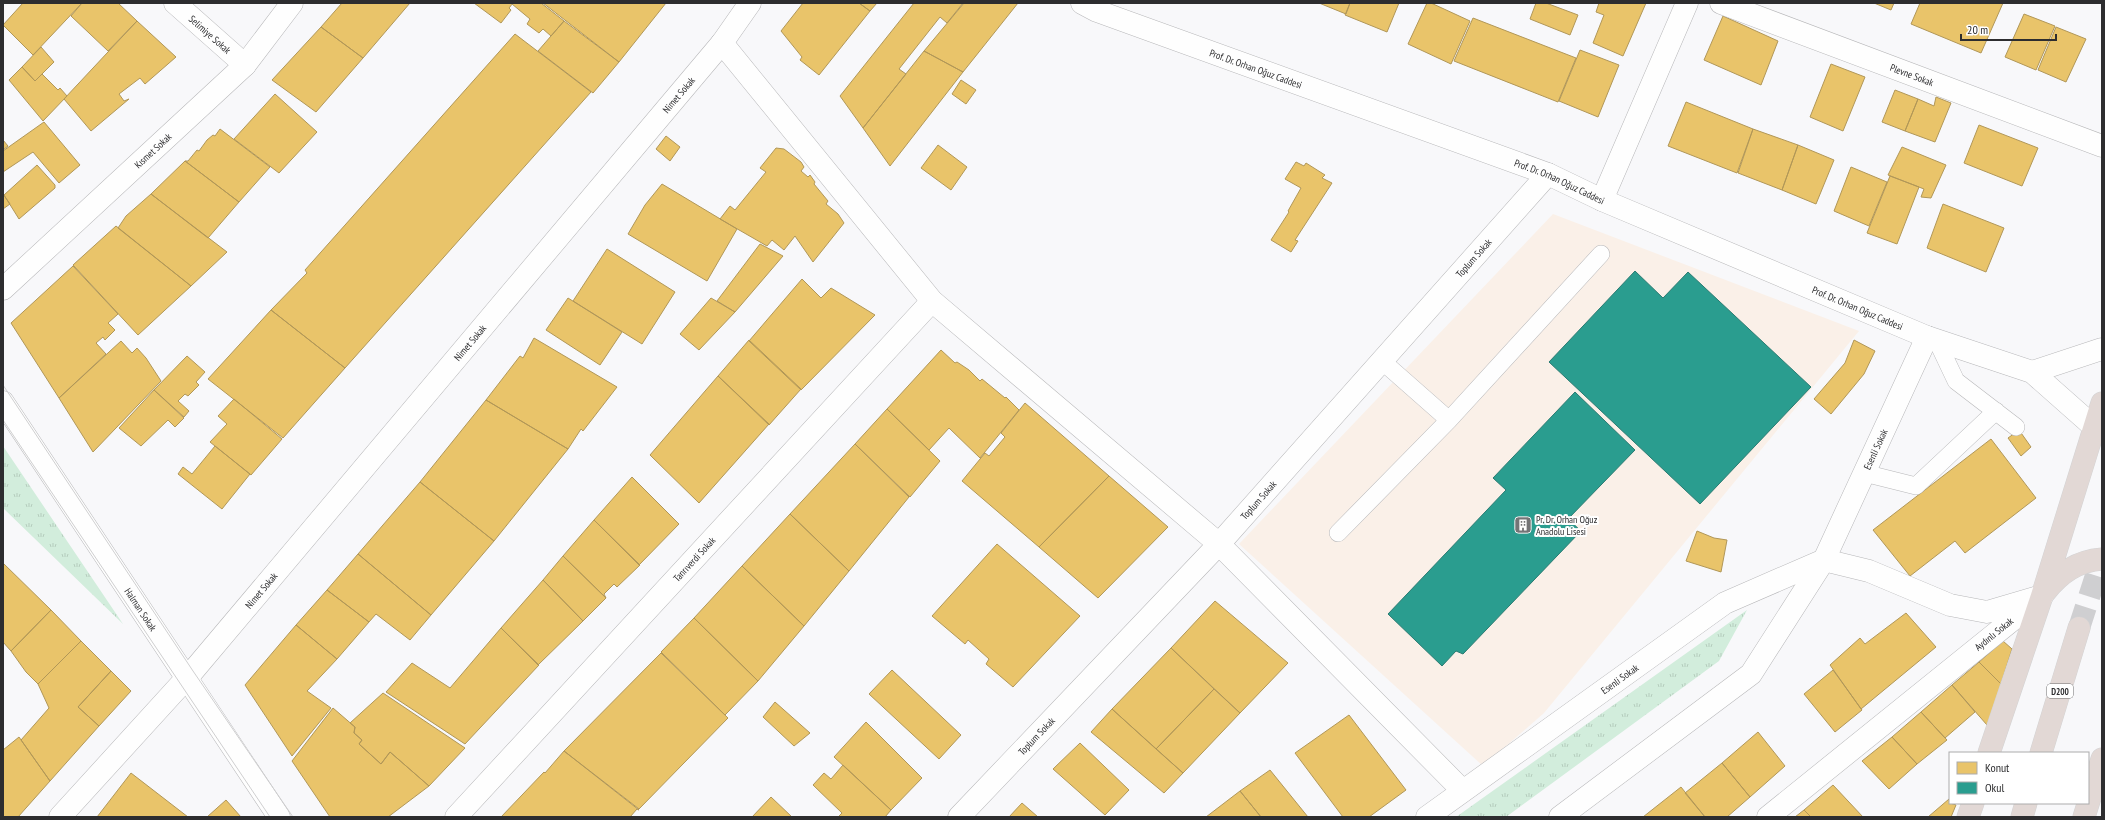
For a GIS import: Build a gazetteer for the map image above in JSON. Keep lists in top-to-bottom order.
{
  "streets": {
    "highway": ["D200"],
    "street": [
      "Selimiye Sokak",
      "Prof. Dr. Orhan Oğuz Caddesi",
      "Plevne Sokak",
      "Nimet Sokak",
      "Kısmet Sokak",
      "Toplum Sokak",
      "Esenli Sokak",
      "Tanrıverdi Sokak",
      "Halman Sokak",
      "Aydınlı Sokak"
    ]
  },
  "crossings": [
    ["Selimiye Sokak", "Kısmet Sokak"],
    ["Prof. Dr. Orhan Oğuz Caddesi", "Toplum Sokak"],
    ["Prof. Dr. Orhan Oğuz Caddesi", "Esenli Sokak"],
    ["Nimet Sokak", "Halman Sokak"],
    ["Esenli Sokak", "Aydınlı Sokak"]
  ],
  "places": {
    "building": ["Pr. Dr. Orhan Oğuz Anadolu Lisesi"]
  },
  "legend": ["Konut", "Okul"],
  "scale_bar": "20 m"
}
